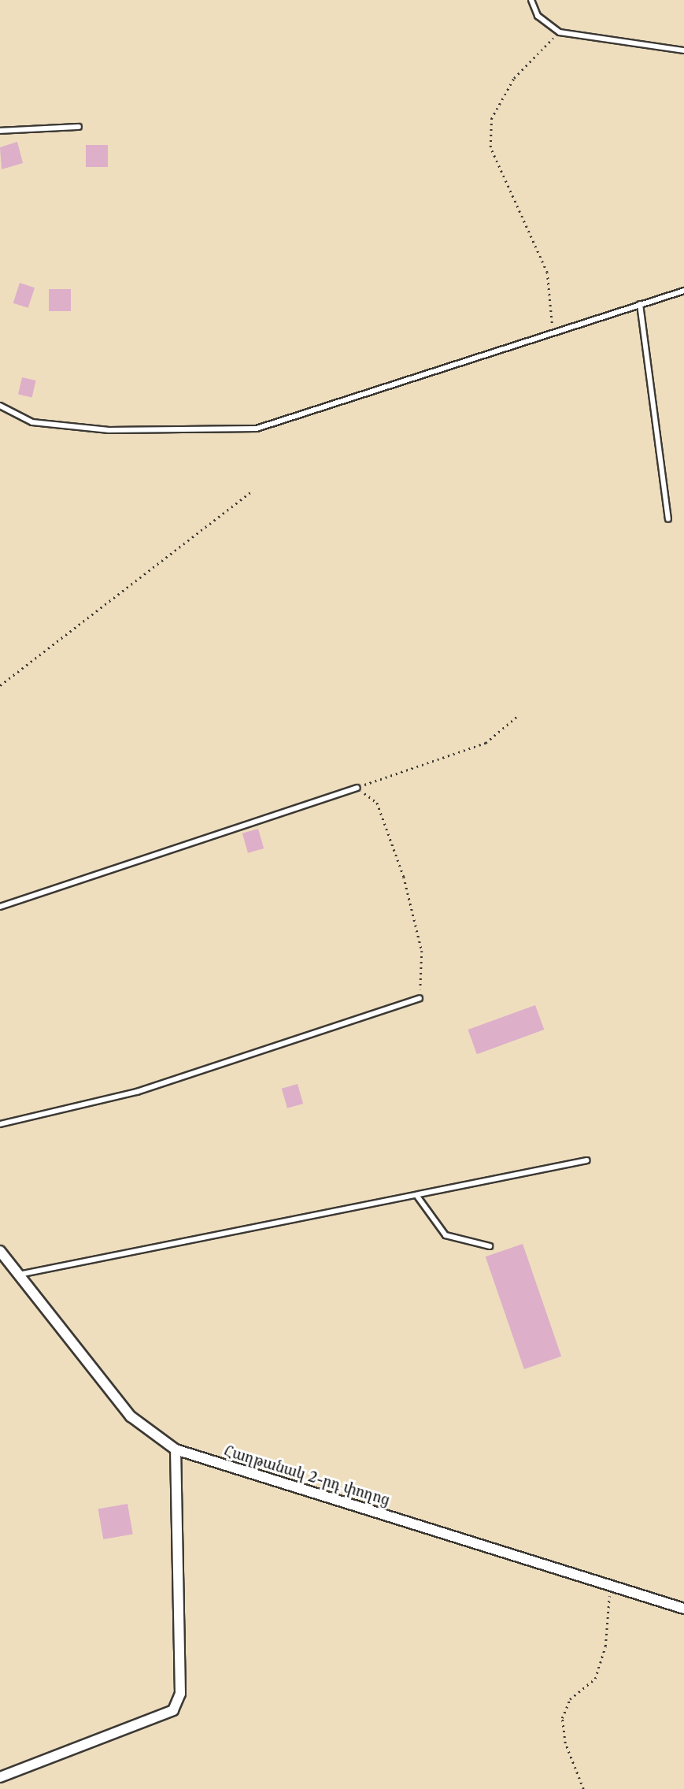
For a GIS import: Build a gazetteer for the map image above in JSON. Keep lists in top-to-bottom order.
{
  "streets": {
    "street": ["Հաղթանակ 2-րդ փողոց"]
  }
}
